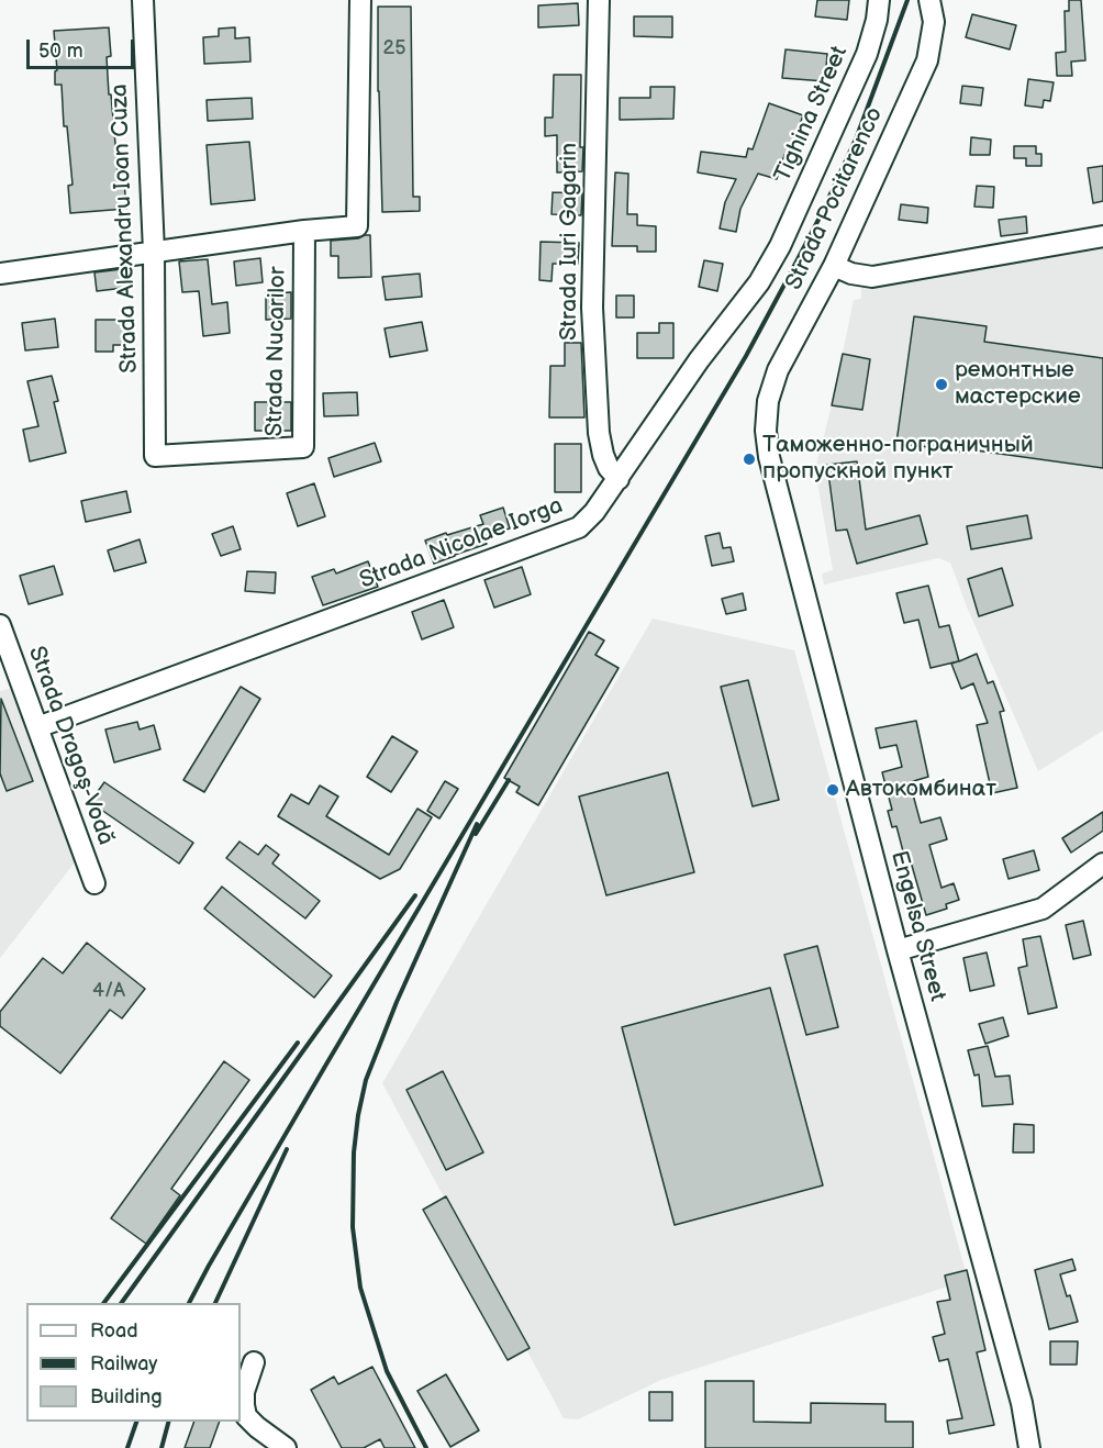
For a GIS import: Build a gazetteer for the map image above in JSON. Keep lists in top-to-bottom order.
{
  "streets": {
    "street": [
      "Tighina Street",
      "Strada Pocitarenco",
      "Strada Alexandru Ioan Cuza",
      "Strada Iuri Gagarin",
      "Strada Nucarilor",
      "Strada Nicolae Iorga",
      "Strada Dragoş-Vodă",
      "Engelsa Street"
    ]
  },
  "crossings": [
    ["Tighina Street", "Strada Nicolae Iorga"],
    ["Strada Pocitarenco", "Engelsa Street"],
    ["Strada Alexandru Ioan Cuza", "Strada Nucarilor"],
    ["Strada Iuri Gagarin", "Strada Nicolae Iorga"],
    ["Strada Nicolae Iorga", "Strada Dragoş-Vodă"]
  ],
  "places": ["ремонтные мастерские", "Таможенно-пограничный пропускной пункт", "Автокомбинат"],
  "house_numbers": ["25", "4/A"],
  "legend": ["Road", "Railway", "Building"],
  "scale_bar": "50 m"
}
